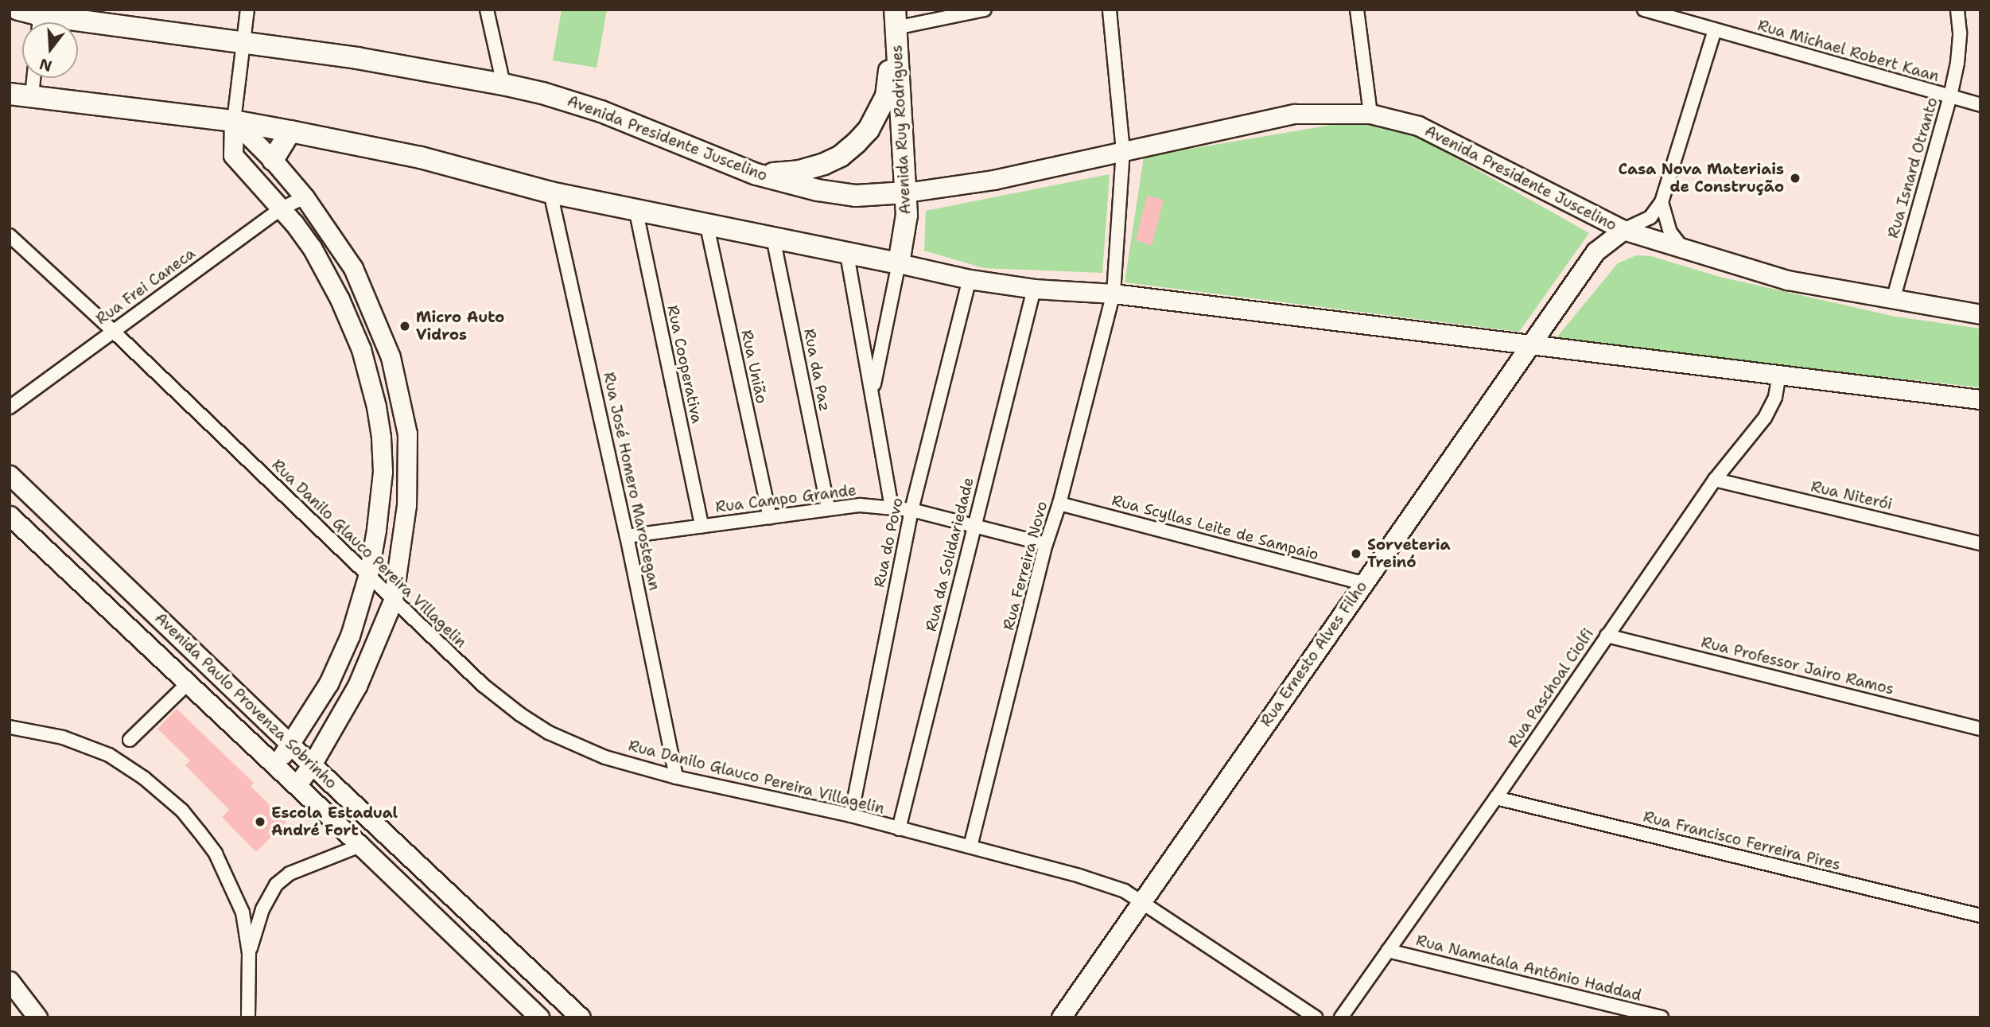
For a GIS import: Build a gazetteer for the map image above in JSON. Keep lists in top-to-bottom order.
{
  "streets": {
    "main road": [
      "Avenida Ruy Rodrigues",
      "Avenida Presidente Juscelino",
      "Rua Ernesto Alves Filho",
      "Avenida Paulo Provenza Sobrinho"
    ],
    "street": [
      "Rua Michael Robert Kaan",
      "Rua Isnard Otranto",
      "Rua Frei Caneca",
      "Rua Cooperativa",
      "Rua União",
      "Rua da Paz",
      "Rua José Homero Marostegan",
      "Rua Niterói",
      "Rua Campo Grande",
      "Rua Scyllas Leite de Sampaio",
      "Rua do Povo",
      "Rua Danilo Glauco Pereira Villagelin",
      "Rua da Solidariedade",
      "Rua Ferreira Novo",
      "Rua Professor Jairo Ramos",
      "Rua Paschoal Ciolfi",
      "Rua Francisco Ferreira Pires",
      "Rua Namatala Antônio Haddad"
    ]
  },
  "crossings": [
    ["Rua Michael Robert Kaan", "Rua Isnard Otranto"],
    ["Avenida Ruy Rodrigues", "Avenida Presidente Juscelino"],
    ["Avenida Presidente Juscelino", "Rua Isnard Otranto"],
    ["Avenida Presidente Juscelino", "Rua Ernesto Alves Filho"],
    ["Rua Frei Caneca", "Rua Danilo Glauco Pereira Villagelin"],
    ["Rua Cooperativa", "Rua Campo Grande"],
    ["Rua União", "Rua Campo Grande"],
    ["Rua da Paz", "Rua Campo Grande"],
    ["Rua José Homero Marostegan", "Rua Campo Grande"],
    ["Rua José Homero Marostegan", "Rua Danilo Glauco Pereira Villagelin"],
    ["Rua Niterói", "Rua Paschoal Ciolfi"],
    ["Rua Campo Grande", "Rua do Povo"],
    ["Rua Campo Grande", "Rua da Solidariedade"],
    ["Rua Campo Grande", "Rua Ferreira Novo"],
    ["Rua Scyllas Leite de Sampaio", "Rua Ferreira Novo"],
    ["Rua Scyllas Leite de Sampaio", "Rua Ernesto Alves Filho"],
    ["Rua do Povo", "Rua Danilo Glauco Pereira Villagelin"],
    ["Rua Danilo Glauco Pereira Villagelin", "Rua da Solidariedade"],
    ["Rua Danilo Glauco Pereira Villagelin", "Rua Ferreira Novo"],
    ["Rua Danilo Glauco Pereira Villagelin", "Rua Ernesto Alves Filho"],
    ["Rua Professor Jairo Ramos", "Rua Paschoal Ciolfi"],
    ["Rua Paschoal Ciolfi", "Rua Francisco Ferreira Pires"],
    ["Rua Paschoal Ciolfi", "Rua Namatala Antônio Haddad"]
  ],
  "places": [
    "Casa Nova Materiais de Construção",
    "Micro Auto Vidros",
    "Sorveteria Treinó",
    "Escola Estadual André Fort"
  ],
  "north": "bottom"
}
